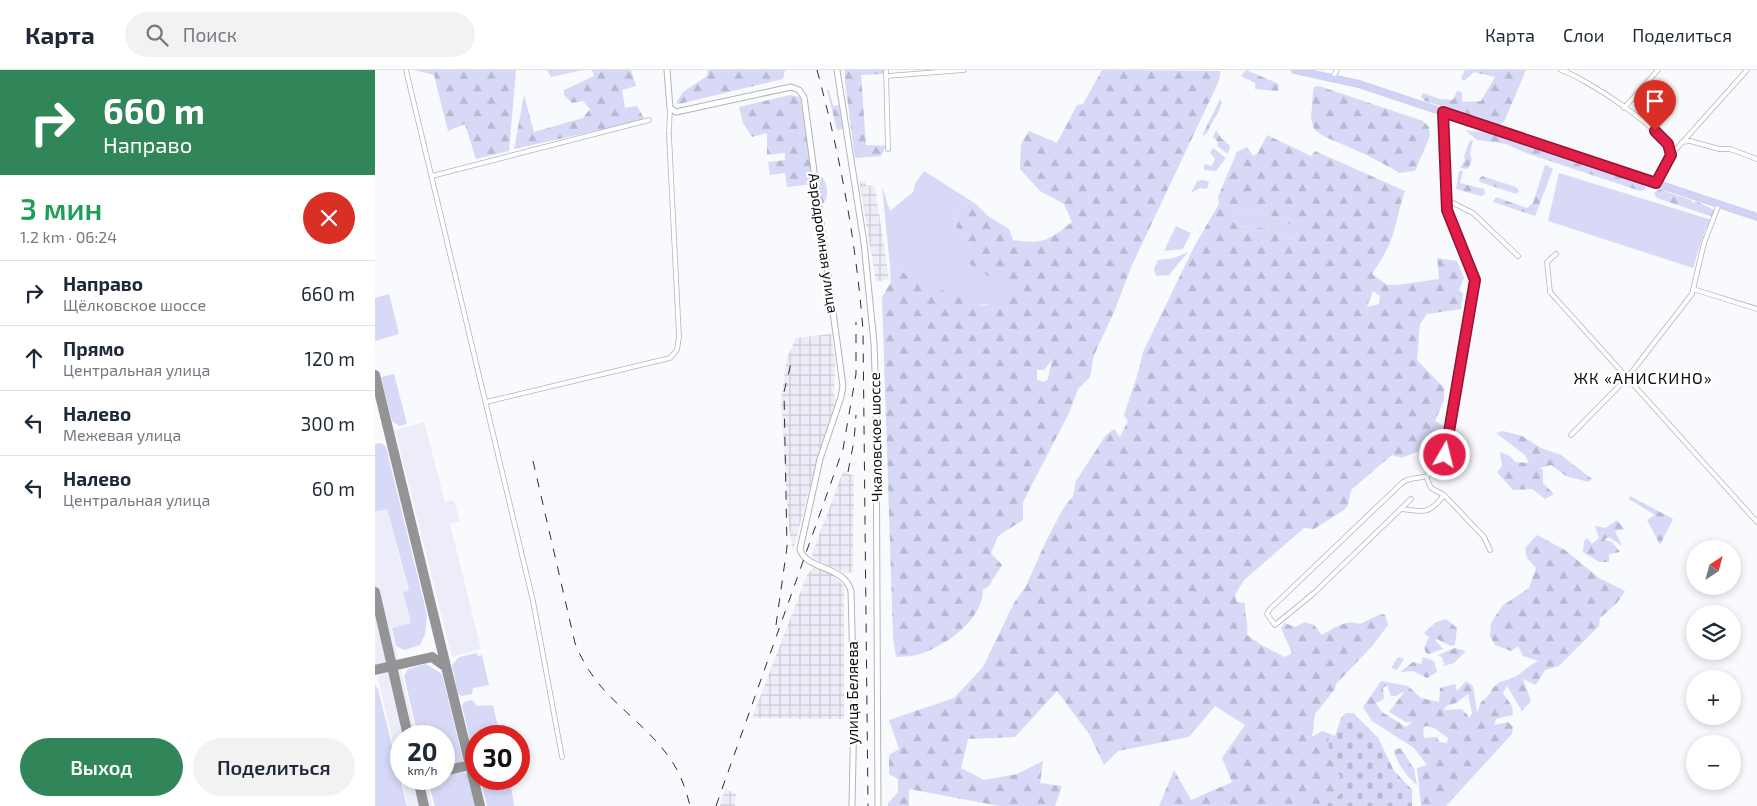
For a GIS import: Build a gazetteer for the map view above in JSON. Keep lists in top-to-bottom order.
{
  "streets": {
    "street": ["Аэродромная улица", "Чкаловское шоссе", "улица Беляева"]
  },
  "crossings": [
    ["Аэродромная улица", "улица Беляева"]
  ],
  "districts": ["ЖК «АНИСКИНО»"],
  "north": "top right",
  "page": {
    "header": "Карта",
    "search": "Поиск",
    "nav": ["Карта", "Слои", "Поделиться"],
    "turn": ["660 m", "Направо"],
    "heading": ["3 мин", "1.2 km · 06:24"],
    "list": [
      {
        "name": "Направо",
        "note": "Щёлковское шоссе",
        "value": "660 m"
      },
      {
        "name": "Прямо",
        "note": "Центральная улица",
        "value": "120 m"
      },
      {
        "name": "Налево",
        "note": "Межевая улица",
        "value": "300 m"
      },
      {
        "name": "Налево",
        "note": "Центральная улица",
        "value": "60 m"
      }
    ],
    "map_buttons": ["+", "−"],
    "speed": "20 km/h",
    "limit": "30",
    "buttons": ["Выход", "Поделиться"]
  }
}
